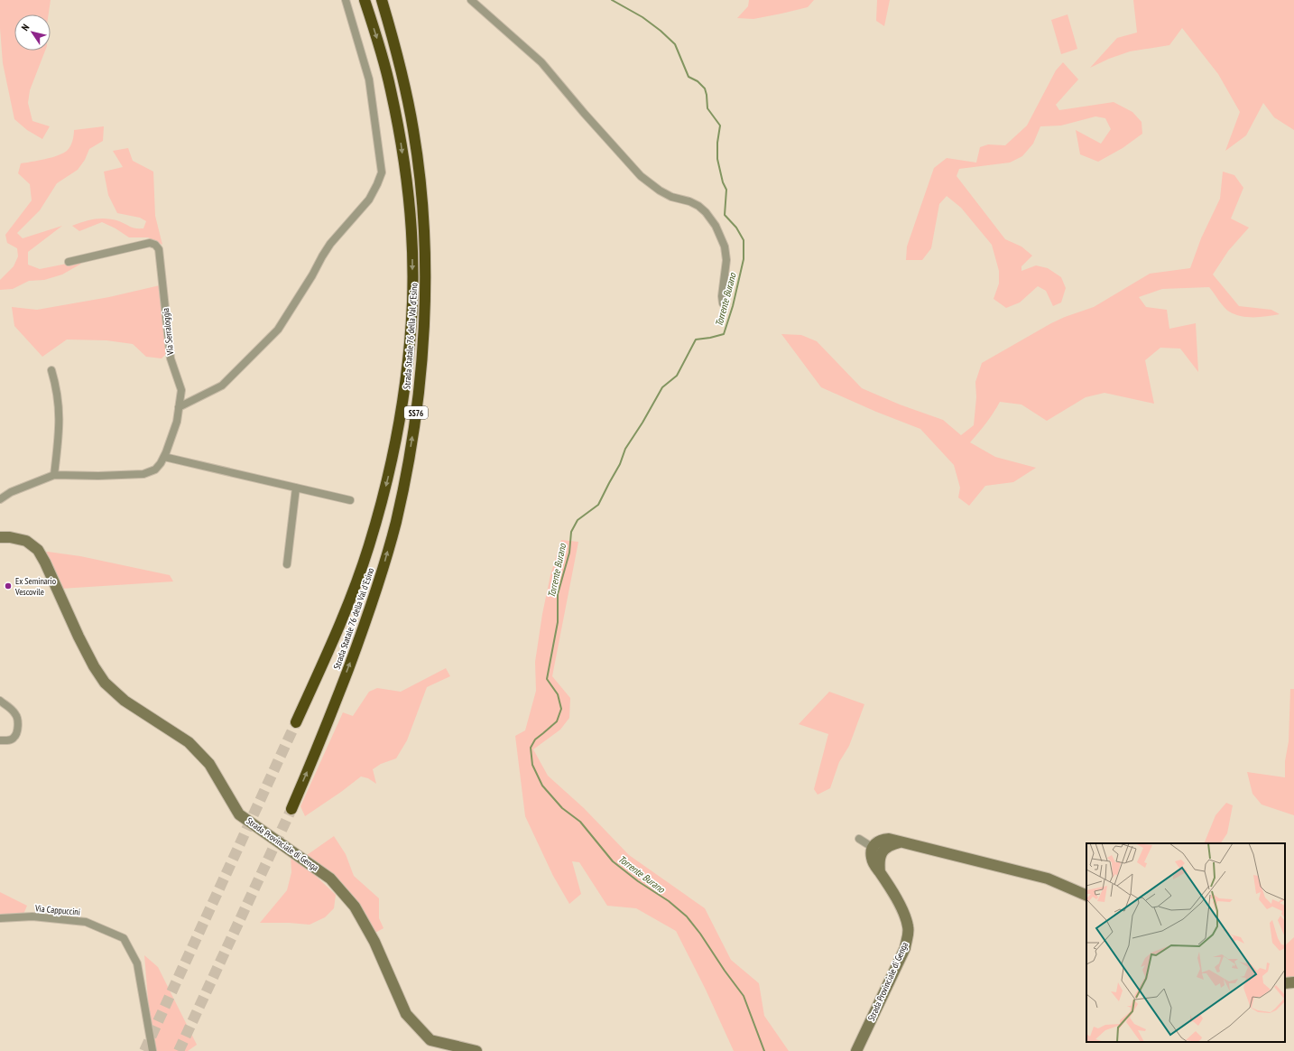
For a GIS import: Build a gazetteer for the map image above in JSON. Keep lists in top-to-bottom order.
{
  "streets": {
    "highway": ["Strada Statale 76 della Val d'Esino", "SS76"],
    "main road": ["Strada Provinciale di Genga"],
    "street": ["Via Serraloggia", "Via Cappuccini"]
  },
  "water": ["Torrente Burano"],
  "places": ["Ex Seminario Vescovile"],
  "north": "top left"
}
